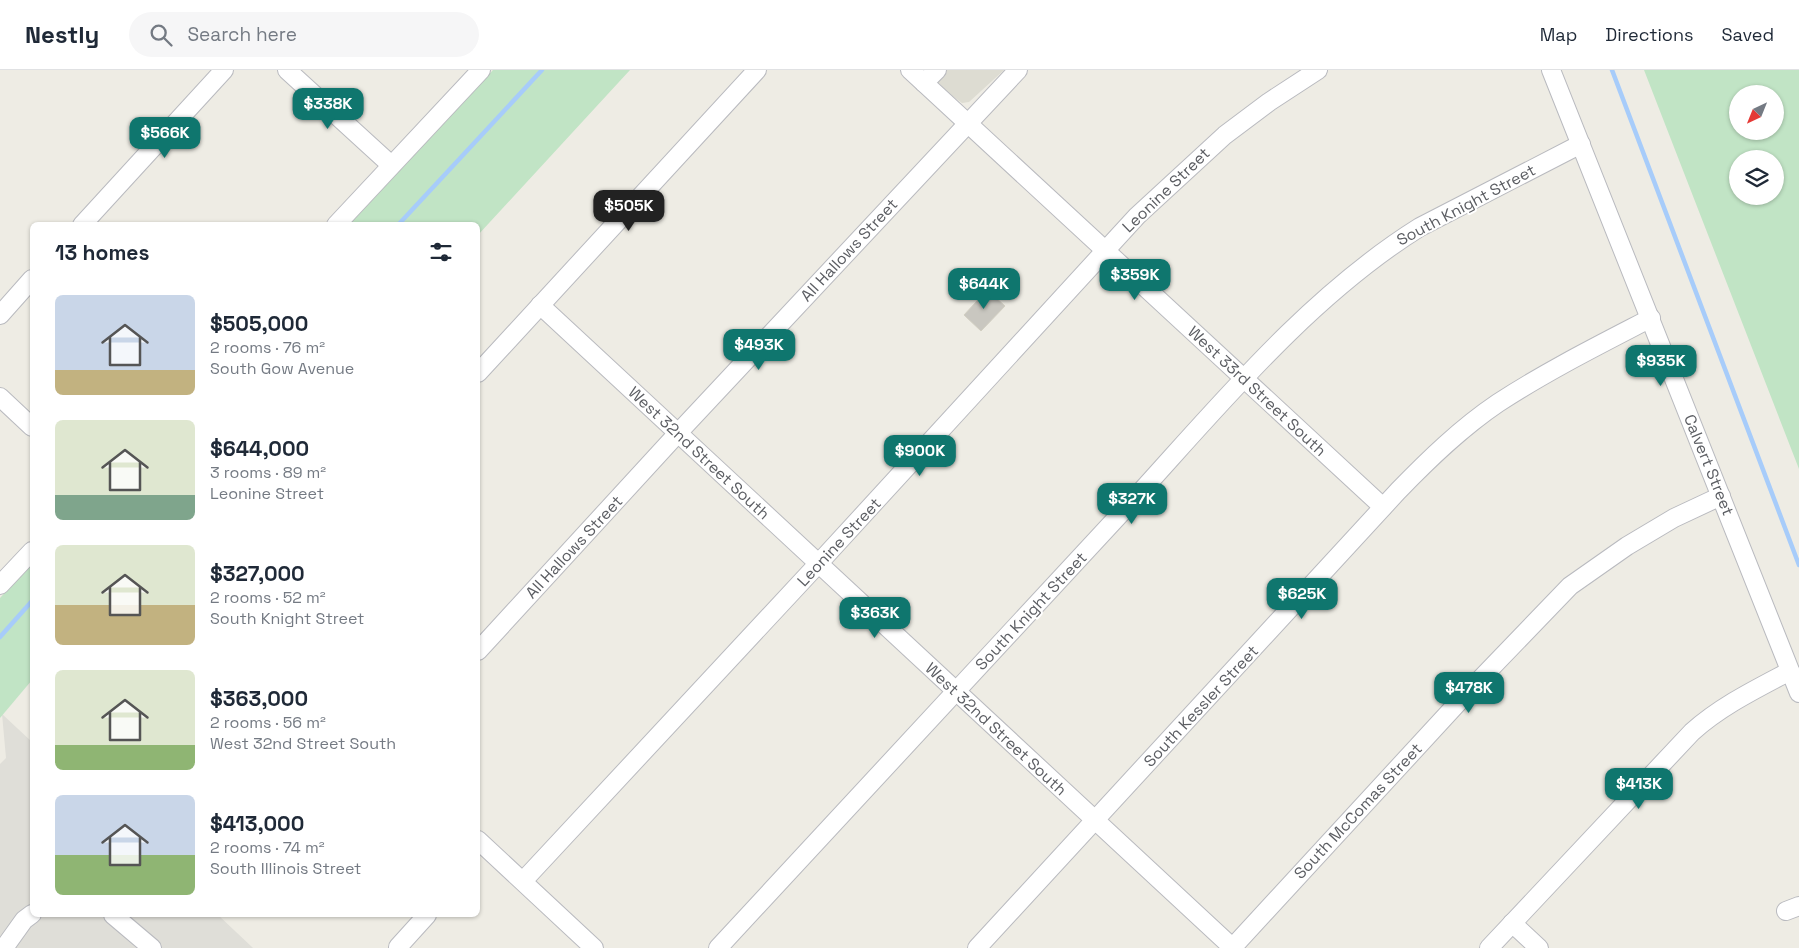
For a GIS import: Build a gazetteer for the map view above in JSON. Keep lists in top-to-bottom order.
{
  "streets": {
    "street": [
      "Leonine Street",
      "South Knight Street",
      "All Hallows Street",
      "West 33rd Street South",
      "West 32nd Street South",
      "Calvert Street",
      "South Kessler Street",
      "South McComas Street"
    ]
  },
  "crossings": [
    ["Leonine Street", "West 33rd Street South"],
    ["Leonine Street", "West 32nd Street South"],
    ["South Knight Street", "West 33rd Street South"],
    ["South Knight Street", "West 32nd Street South"],
    ["South Knight Street", "Calvert Street"],
    ["All Hallows Street", "West 33rd Street South"],
    ["All Hallows Street", "West 32nd Street South"],
    ["West 33rd Street South", "South Kessler Street"],
    ["West 32nd Street South", "South Kessler Street"],
    ["West 32nd Street South", "South McComas Street"],
    ["Calvert Street", "South Kessler Street"],
    ["Calvert Street", "South McComas Street"]
  ],
  "north": "bottom left",
  "page": {
    "header": "Nestly",
    "search": "Search here",
    "nav": ["Map", "Directions", "Saved"],
    "price": [
      "$338K",
      "$566K",
      "$505K",
      "$359K",
      "$644K",
      "$493K",
      "$935K",
      "$900K",
      "$327K",
      "$625K",
      "$363K",
      "$478K",
      "$413K"
    ],
    "heading": "13 homes",
    "list": [
      {
        "name": "$505,000",
        "note": "2 rooms · 76 m² · South Gow Avenue"
      },
      {
        "name": "$644,000",
        "note": "3 rooms · 89 m² · Leonine Street"
      },
      {
        "name": "$327,000",
        "note": "2 rooms · 52 m² · South Knight Street"
      },
      {
        "name": "$363,000",
        "note": "2 rooms · 56 m² · West 32nd Street South"
      },
      {
        "name": "$413,000",
        "note": "2 rooms · 74 m² · South Illinois Street"
      }
    ]
  }
}
